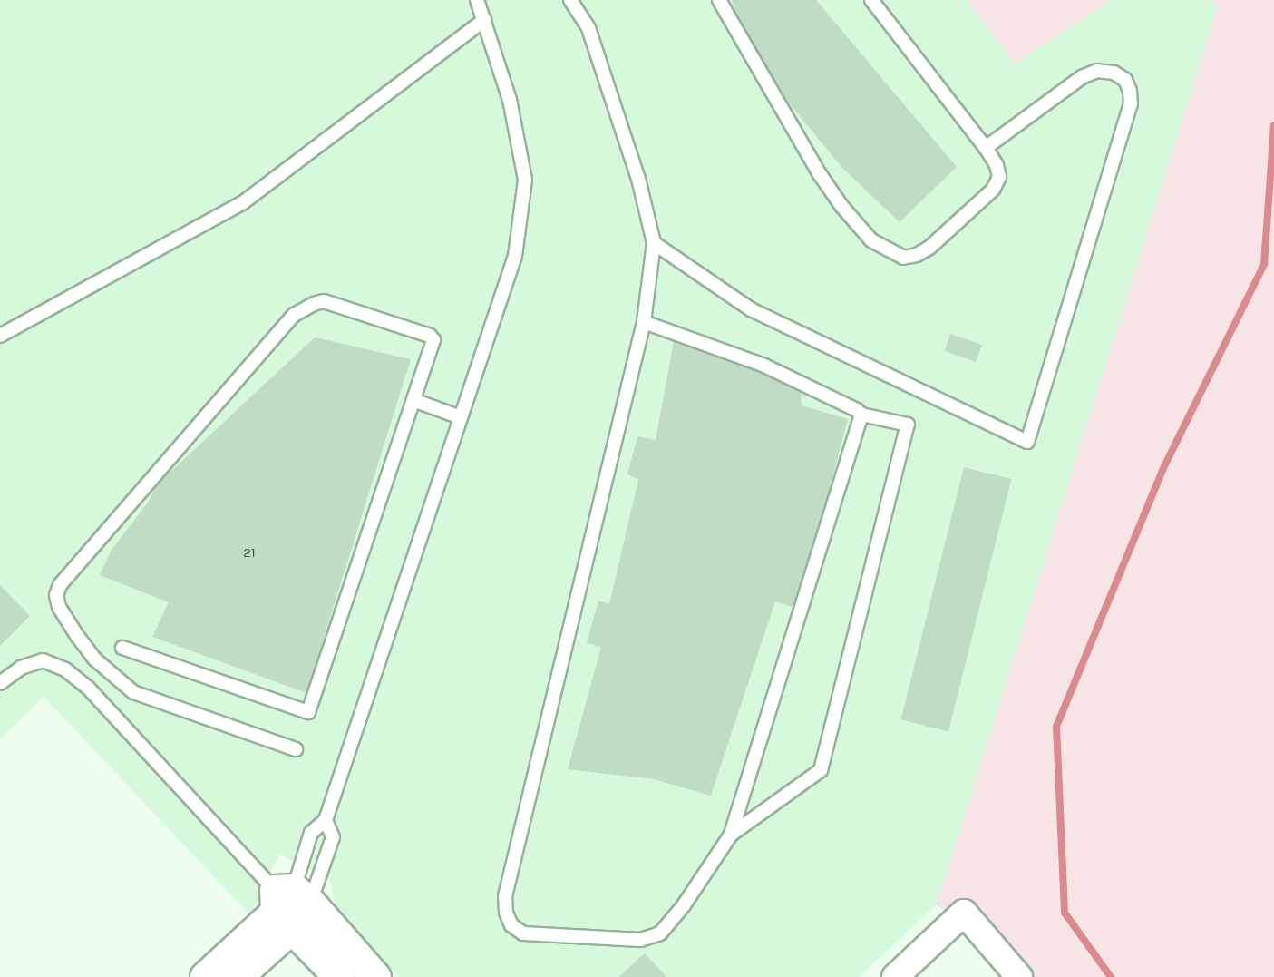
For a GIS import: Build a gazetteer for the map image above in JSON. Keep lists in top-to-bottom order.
{
  "house_numbers": ["21"]
}
